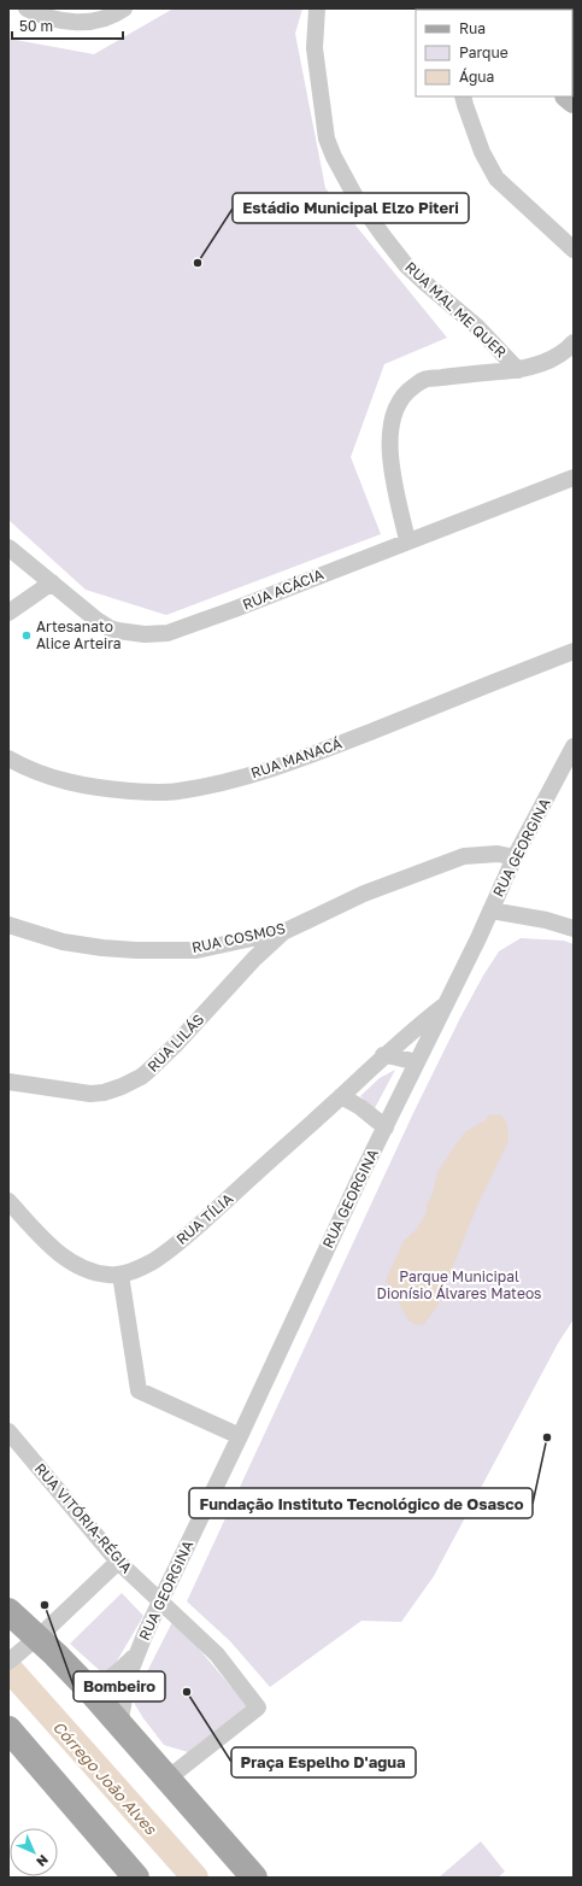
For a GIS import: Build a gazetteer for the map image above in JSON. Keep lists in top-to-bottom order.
{
  "streets": {
    "street": [
      "RUA MAL ME QUER",
      "RUA ACÁCIA",
      "RUA MANACÁ",
      "RUA GEORGINA",
      "RUA COSMOS",
      "RUA LILÁS",
      "RUA TÍLIA",
      "RUA VITÓRIA-RÉGIA"
    ]
  },
  "crossings": [
    ["RUA GEORGINA", "RUA COSMOS"],
    ["RUA GEORGINA", "RUA TÍLIA"],
    ["RUA GEORGINA", "RUA VITÓRIA-RÉGIA"],
    ["RUA COSMOS", "RUA LILÁS"]
  ],
  "water": ["Córrego João Alves"],
  "parks": ["Parque Municipal Dionísio Álvares Mateos"],
  "places": [
    "Estádio Municipal Elzo Piteri",
    "Artesanato Alice Arteira",
    "Fundação Instituto Tecnológico de Osasco",
    "Bombeiro",
    "Praça Espelho D'agua"
  ],
  "legend": ["Rua", "Parque", "Água"],
  "scale_bar": "50 m",
  "north": "bottom right"
}
